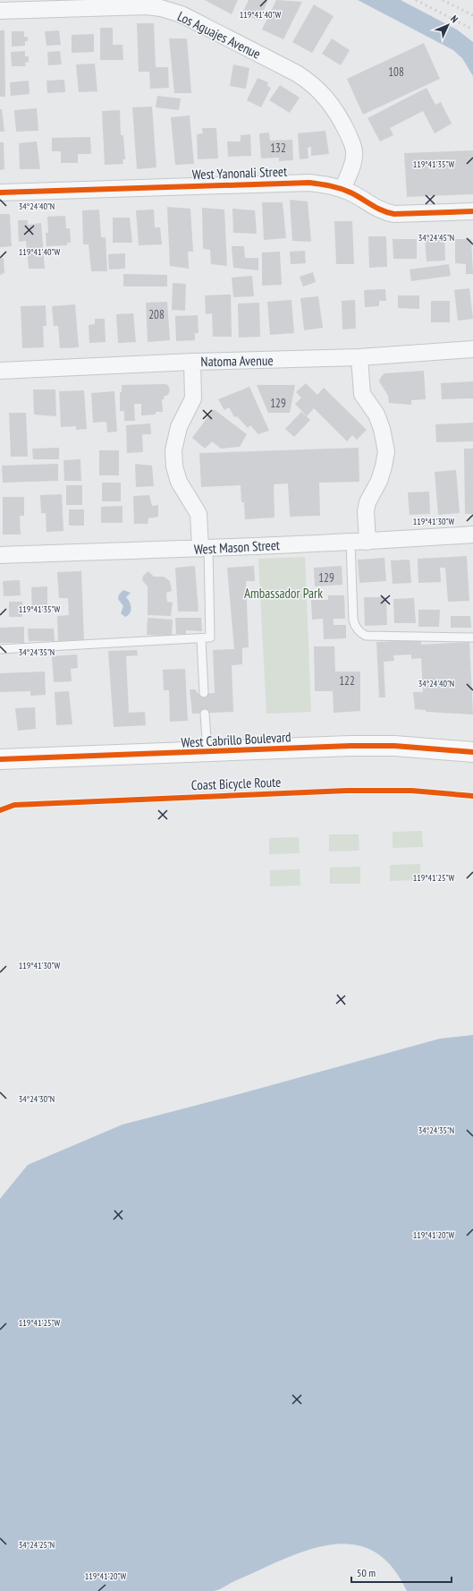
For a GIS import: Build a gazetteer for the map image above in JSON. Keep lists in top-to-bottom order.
{
  "streets": {
    "main road": ["West Cabrillo Boulevard"],
    "street": [
      "Los Aguajes Avenue",
      "West Yanonali Street",
      "Natoma Avenue",
      "West Mason Street"
    ],
    "cycle path": ["Coast Bicycle Route"]
  },
  "crossings": [
    ["Los Aguajes Avenue", "West Yanonali Street"]
  ],
  "parks": ["Ambassador Park"],
  "house_numbers": [
    "108",
    "132",
    "208",
    "129",
    "129",
    "122"
  ],
  "scale_bar": "50 m",
  "north": "top right",
  "coordinates": [
    "119°41'40\"W",
    "119°41'35\"W",
    "34°24'40\"N",
    "34°24'45\"N",
    "119°41'30\"W",
    "34°24'35\"N",
    "119°41'25\"W",
    "34°24'30\"N",
    "119°41'20\"W",
    "34°24'25\"N"
  ]
}
